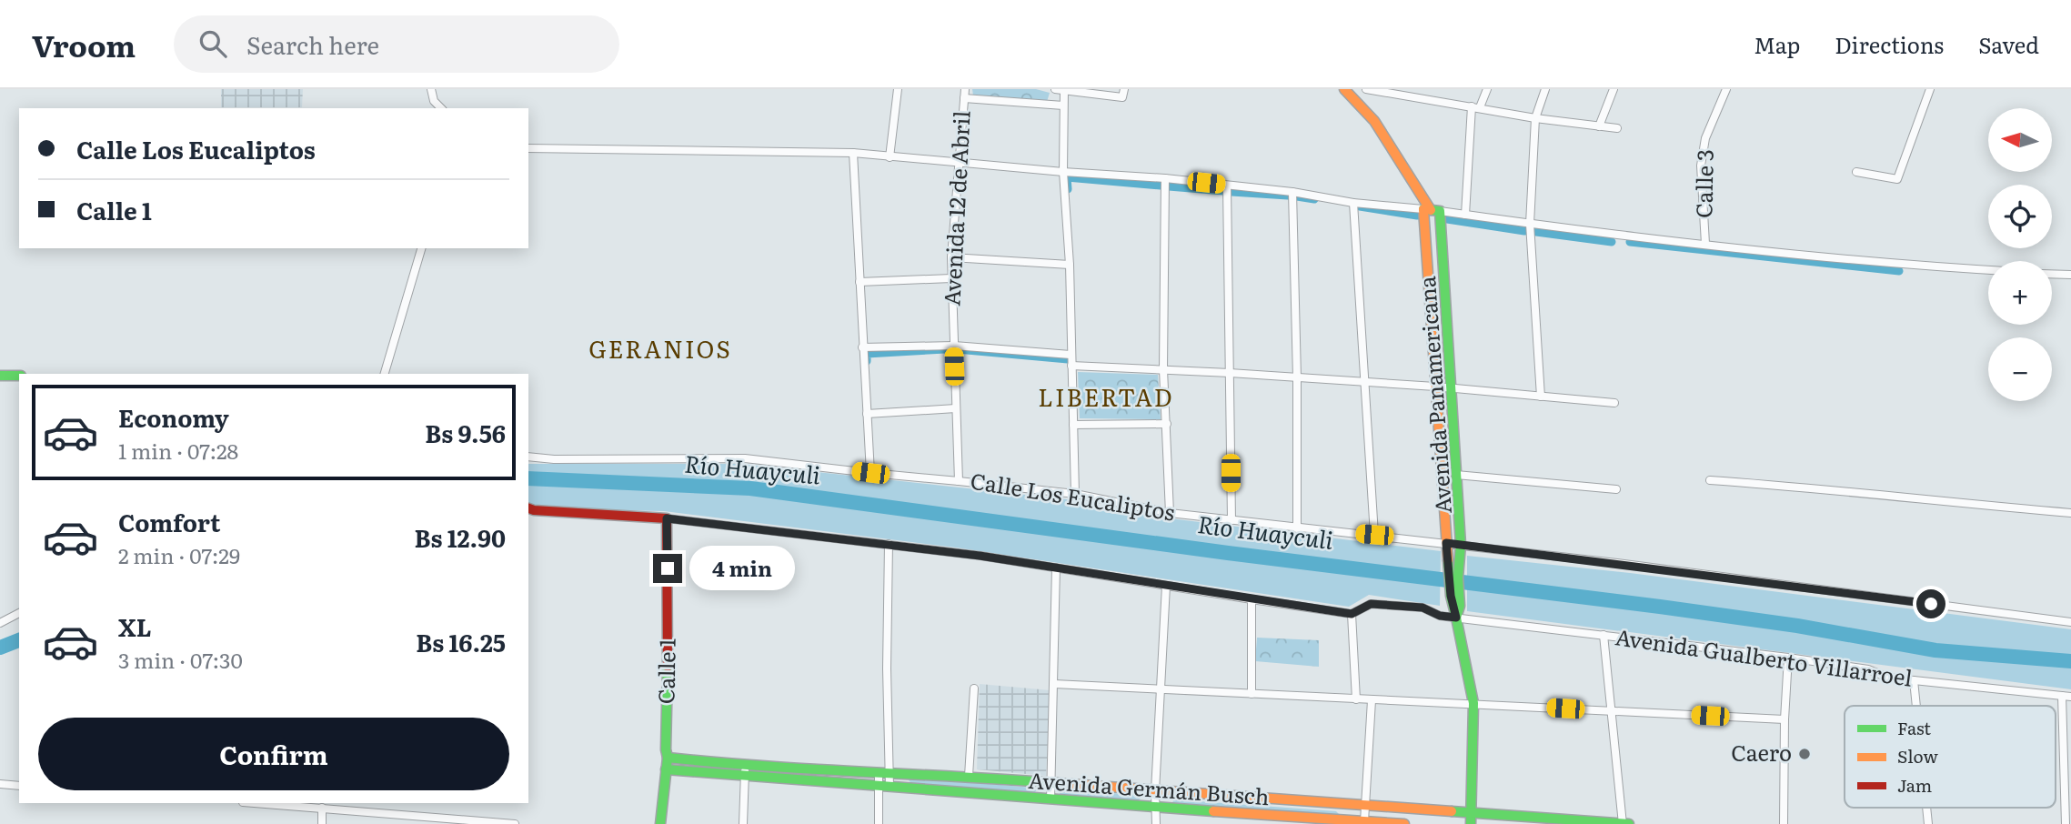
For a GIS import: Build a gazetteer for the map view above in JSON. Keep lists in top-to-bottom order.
{
  "streets": {
    "main road": ["Avenida Panamericana", "Calle 1", "Avenida Germán Busch"],
    "street": [
      "Calle 3",
      "Avenida 12 de Abril",
      "Calle Los Eucaliptos",
      "Avenida Gualberto Villarroel"
    ]
  },
  "crossings": [
    ["Avenida 12 de Abril", "Calle Los Eucaliptos"],
    ["Avenida Panamericana", "Calle Los Eucaliptos"],
    ["Avenida Panamericana", "Avenida Gualberto Villarroel"],
    ["Avenida Panamericana", "Avenida Germán Busch"],
    ["Calle 1", "Avenida Germán Busch"]
  ],
  "districts": ["GERANIOS", "LIBERTAD"],
  "water": ["Río Huayculi"],
  "places": ["Caero"],
  "legend": ["Fast", "Slow", "Jam"],
  "north": "left",
  "page": {
    "header": "Vroom",
    "search": "Search here",
    "nav": ["Map", "Directions", "Saved"],
    "map_buttons": ["+", "−"],
    "banner": ["Calle Los Eucaliptos", "Calle 1"],
    "list": [
      {
        "name": "Economy",
        "note": "1 min · 07:28",
        "value": "Bs 9.56"
      },
      {
        "name": "Comfort",
        "note": "2 min · 07:29",
        "value": "Bs 12.90"
      },
      {
        "name": "XL",
        "note": "3 min · 07:30",
        "value": "Bs 16.25"
      }
    ],
    "bubble": "4 min",
    "buttons": "Confirm"
  }
}
